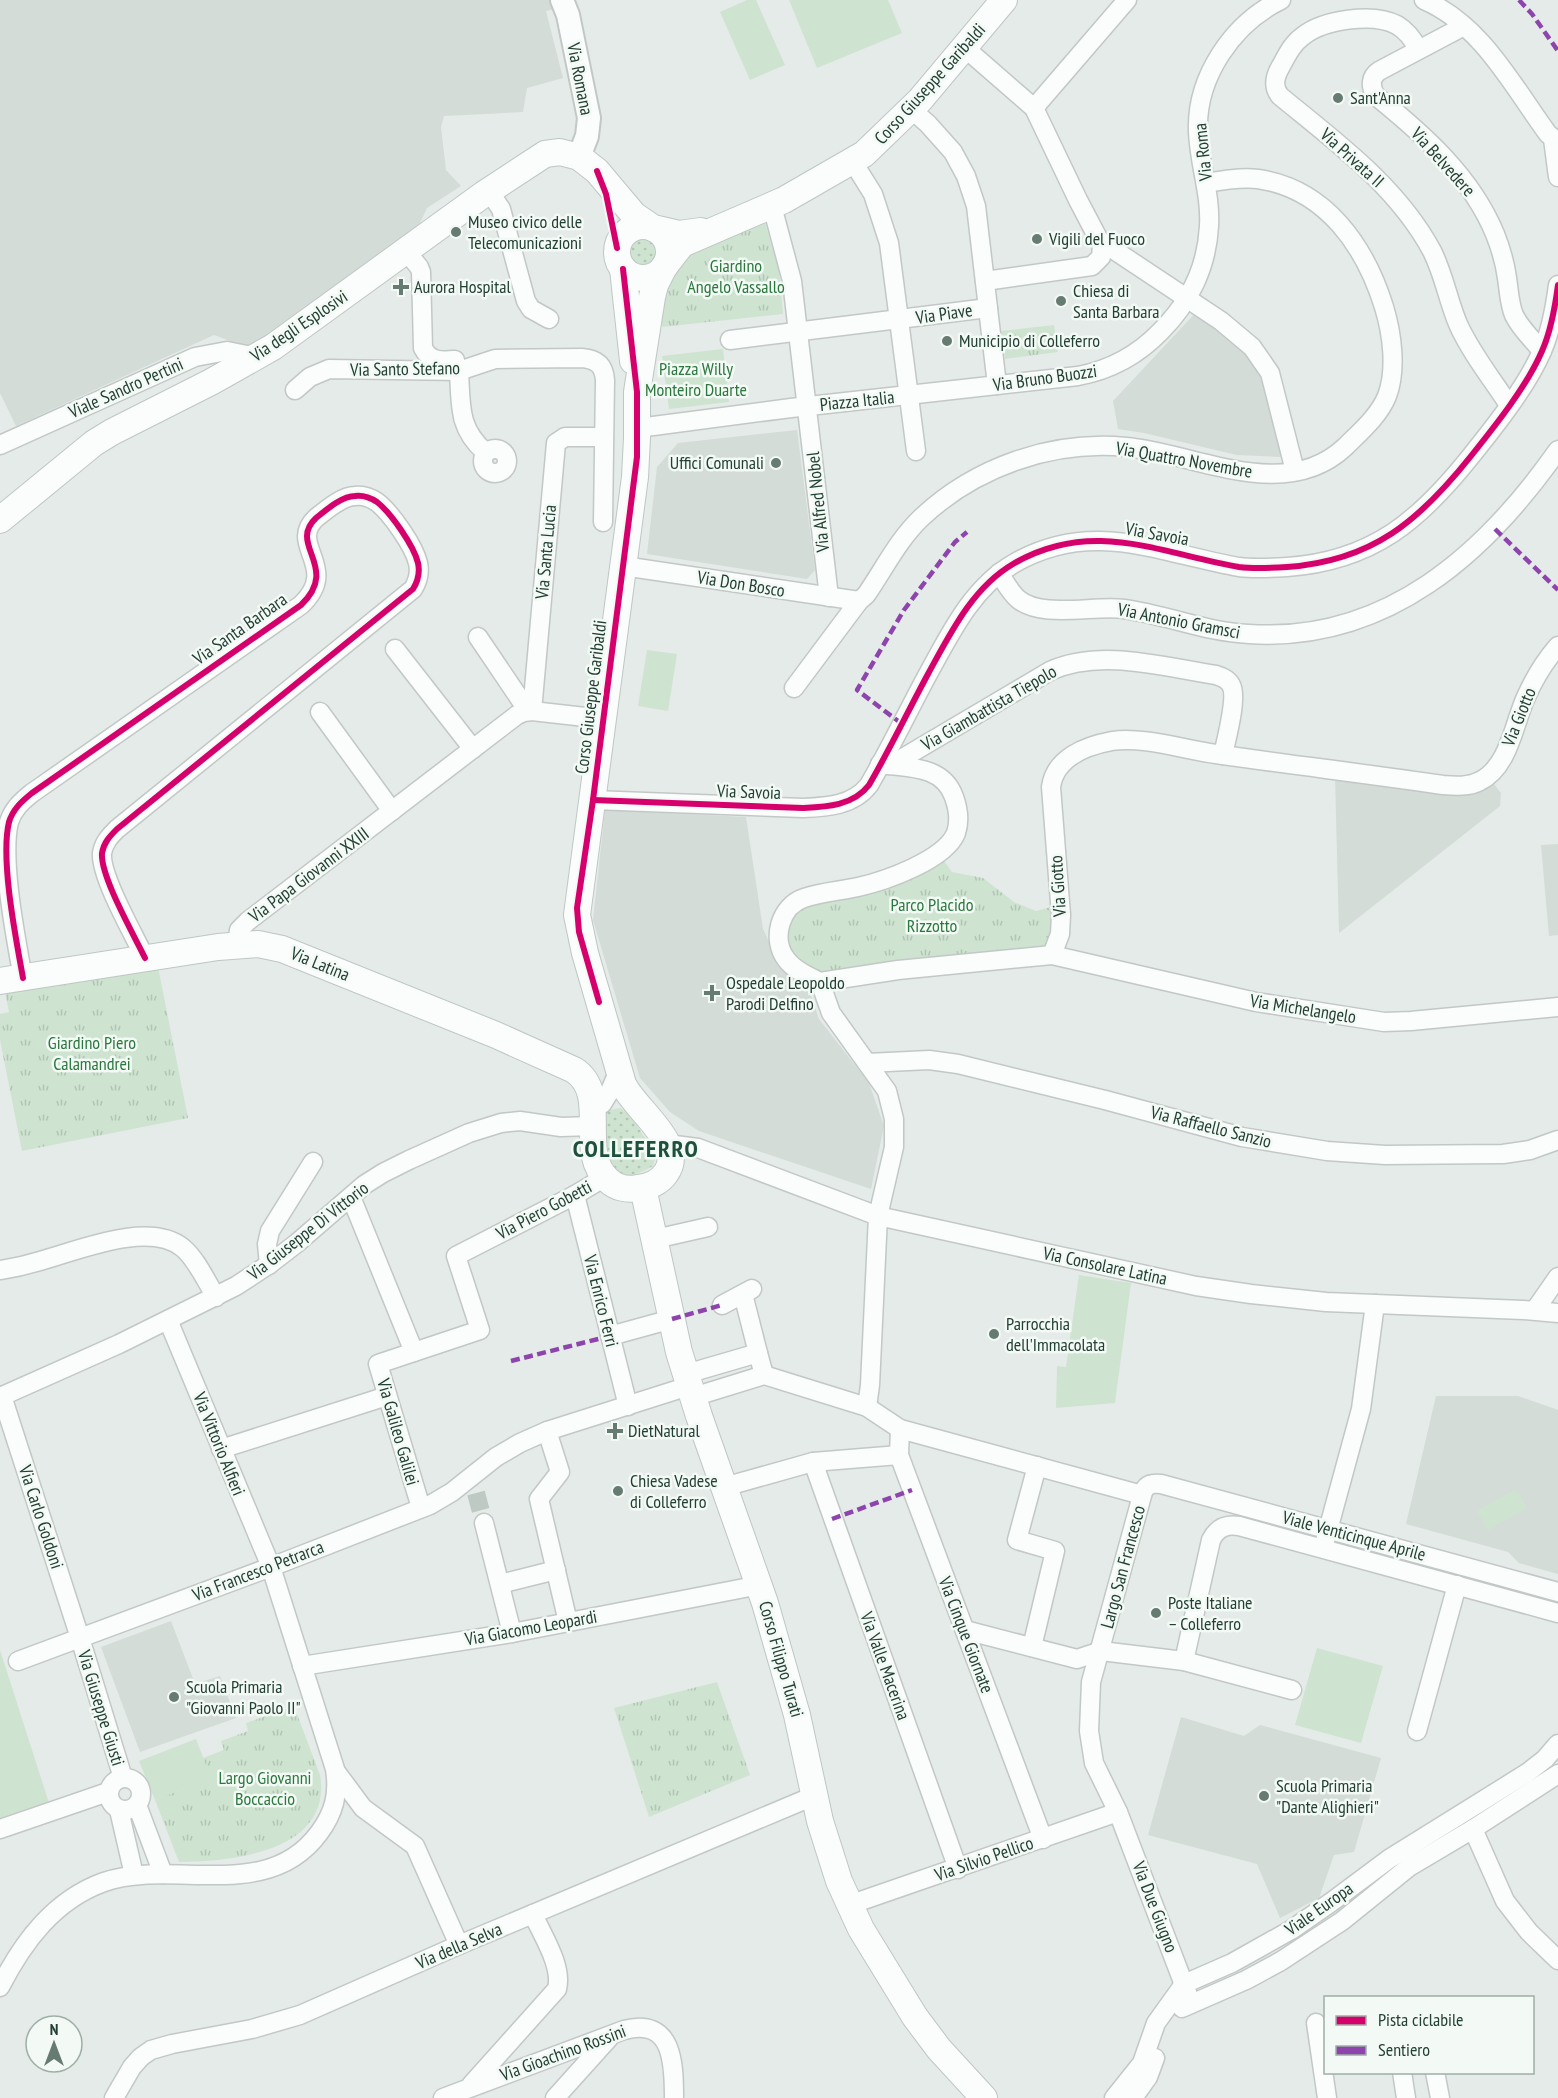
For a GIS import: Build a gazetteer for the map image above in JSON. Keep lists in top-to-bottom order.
{
  "streets": {
    "main road": [
      "Corso Giuseppe Garibaldi",
      "Via degli Esplosivi",
      "Via Latina",
      "Corso Filippo Turati"
    ],
    "street": [
      "Via Romana",
      "Via Roma",
      "Via Privata II",
      "Via Belvedere",
      "Via Piave",
      "Via Santo Stefano",
      "Via Bruno Buozzi",
      "Viale Sandro Pertini",
      "Piazza Italia",
      "Via Quattro Novembre",
      "Via Alfred Nobel",
      "Via Savoia",
      "Via Santa Lucia",
      "Via Don Bosco",
      "Via Antonio Gramsci",
      "Via Santa Barbara",
      "Via Giambattista Tiepolo",
      "Via Giotto",
      "Via Papa Giovanni XXIII",
      "Via Michelangelo",
      "Via Raffaello Sanzio",
      "Via Piero Gobetti",
      "Via Giuseppe Di Vittorio",
      "Via Consolare Latina",
      "Via Enrico Ferri",
      "Via Galileo Galilei",
      "Via Vittorio Alfieri",
      "Via Carlo Goldoni",
      "Viale Venticinque Aprile",
      "Largo San Francesco",
      "Via Francesco Petrarca",
      "Via Giacomo Leopardi",
      "Via Cinque Giornate",
      "Via Valle Macerina",
      "Via Giuseppe Giusti",
      "Via Silvio Pellico",
      "Via Due Giugno",
      "Viale Europa",
      "Via della Selva",
      "Via Gioachino Rossini"
    ]
  },
  "crossings": [
    ["Via Romana", "Via degli Esplosivi"],
    ["Corso Giuseppe Garibaldi", "Piazza Italia"],
    ["Corso Giuseppe Garibaldi", "Via Savoia"],
    ["Corso Giuseppe Garibaldi", "Via Don Bosco"],
    ["Corso Giuseppe Garibaldi", "Via Latina"],
    ["Corso Giuseppe Garibaldi", "Via Piero Gobetti"],
    ["Corso Giuseppe Garibaldi", "Via Giuseppe Di Vittorio"],
    ["Corso Giuseppe Garibaldi", "Via Consolare Latina"],
    ["Corso Giuseppe Garibaldi", "Corso Filippo Turati"],
    ["Via Roma", "Via Bruno Buozzi"],
    ["Via Roma", "Via Quattro Novembre"],
    ["Via Privata II", "Via Belvedere"],
    ["Via Privata II", "Via Savoia"],
    ["Via Belvedere", "Via Savoia"],
    ["Via Piave", "Piazza Italia"],
    ["Via degli Esplosivi", "Viale Sandro Pertini"],
    ["Via Santo Stefano", "Via Santa Lucia"],
    ["Via Bruno Buozzi", "Piazza Italia"],
    ["Piazza Italia", "Via Alfred Nobel"],
    ["Via Quattro Novembre", "Via Don Bosco"],
    ["Via Alfred Nobel", "Via Don Bosco"],
    ["Via Savoia", "Via Antonio Gramsci"],
    ["Via Savoia", "Via Giambattista Tiepolo"],
    ["Via Santa Lucia", "Via Papa Giovanni XXIII"],
    ["Via Santa Barbara", "Via Latina"],
    ["Via Giambattista Tiepolo", "Via Giotto"],
    ["Via Giotto", "Via Michelangelo"],
    ["Via Papa Giovanni XXIII", "Via Latina"],
    ["Via Latina", "Via Piero Gobetti"],
    ["Via Latina", "Via Giuseppe Di Vittorio"],
    ["Via Latina", "Via Consolare Latina"],
    ["Via Latina", "Corso Filippo Turati"],
    ["Via Piero Gobetti", "Via Giuseppe Di Vittorio"],
    ["Via Piero Gobetti", "Via Consolare Latina"],
    ["Via Piero Gobetti", "Via Enrico Ferri"],
    ["Via Piero Gobetti", "Via Galileo Galilei"],
    ["Via Piero Gobetti", "Corso Filippo Turati"],
    ["Via Giuseppe Di Vittorio", "Via Consolare Latina"],
    ["Via Giuseppe Di Vittorio", "Via Vittorio Alfieri"],
    ["Via Giuseppe Di Vittorio", "Via Carlo Goldoni"],
    ["Via Giuseppe Di Vittorio", "Corso Filippo Turati"],
    ["Via Consolare Latina", "Corso Filippo Turati"],
    ["Via Enrico Ferri", "Via Francesco Petrarca"],
    ["Via Galileo Galilei", "Via Francesco Petrarca"],
    ["Via Vittorio Alfieri", "Via Francesco Petrarca"],
    ["Via Carlo Goldoni", "Via Francesco Petrarca"],
    ["Via Carlo Goldoni", "Via Giuseppe Giusti"],
    ["Viale Venticinque Aprile", "Largo San Francesco"],
    ["Viale Venticinque Aprile", "Via Cinque Giornate"],
    ["Largo San Francesco", "Via Silvio Pellico"],
    ["Largo San Francesco", "Via Due Giugno"],
    ["Via Francesco Petrarca", "Corso Filippo Turati"],
    ["Via Francesco Petrarca", "Via Giuseppe Giusti"],
    ["Via Giacomo Leopardi", "Corso Filippo Turati"],
    ["Via Cinque Giornate", "Via Silvio Pellico"],
    ["Corso Filippo Turati", "Via Silvio Pellico"],
    ["Corso Filippo Turati", "Via della Selva"],
    ["Via Valle Macerina", "Via Silvio Pellico"],
    ["Via Silvio Pellico", "Via Due Giugno"],
    ["Via Due Giugno", "Viale Europa"]
  ],
  "districts": ["COLLEFERRO"],
  "parks": [
    "Giardino Angelo Vassallo",
    "Piazza Willy Monteiro Duarte",
    "Parco Placido Rizzotto",
    "Giardino Piero Calamandrei",
    "Largo Giovanni Boccaccio"
  ],
  "places": {
    "other": [
      "Sant'Anna",
      "Museo civico delle Telecomunicazioni",
      "Vigili del Fuoco",
      "Chiesa di Santa Barbara",
      "Municipio di Colleferro",
      "Uffici Comunali",
      "Parrocchia dell'Immacolata",
      "Chiesa Vadese di Colleferro",
      "Poste Italiane – Colleferro",
      "Scuola Primaria \"Giovanni Paolo II\"",
      "Scuola Primaria \"Dante Alighieri\""
    ],
    "health": ["Aurora Hospital", "Ospedale Leopoldo Parodi Delfino", "DietNatural"]
  },
  "legend": ["Pista ciclabile", "Sentiero"],
  "north": "top"
}
